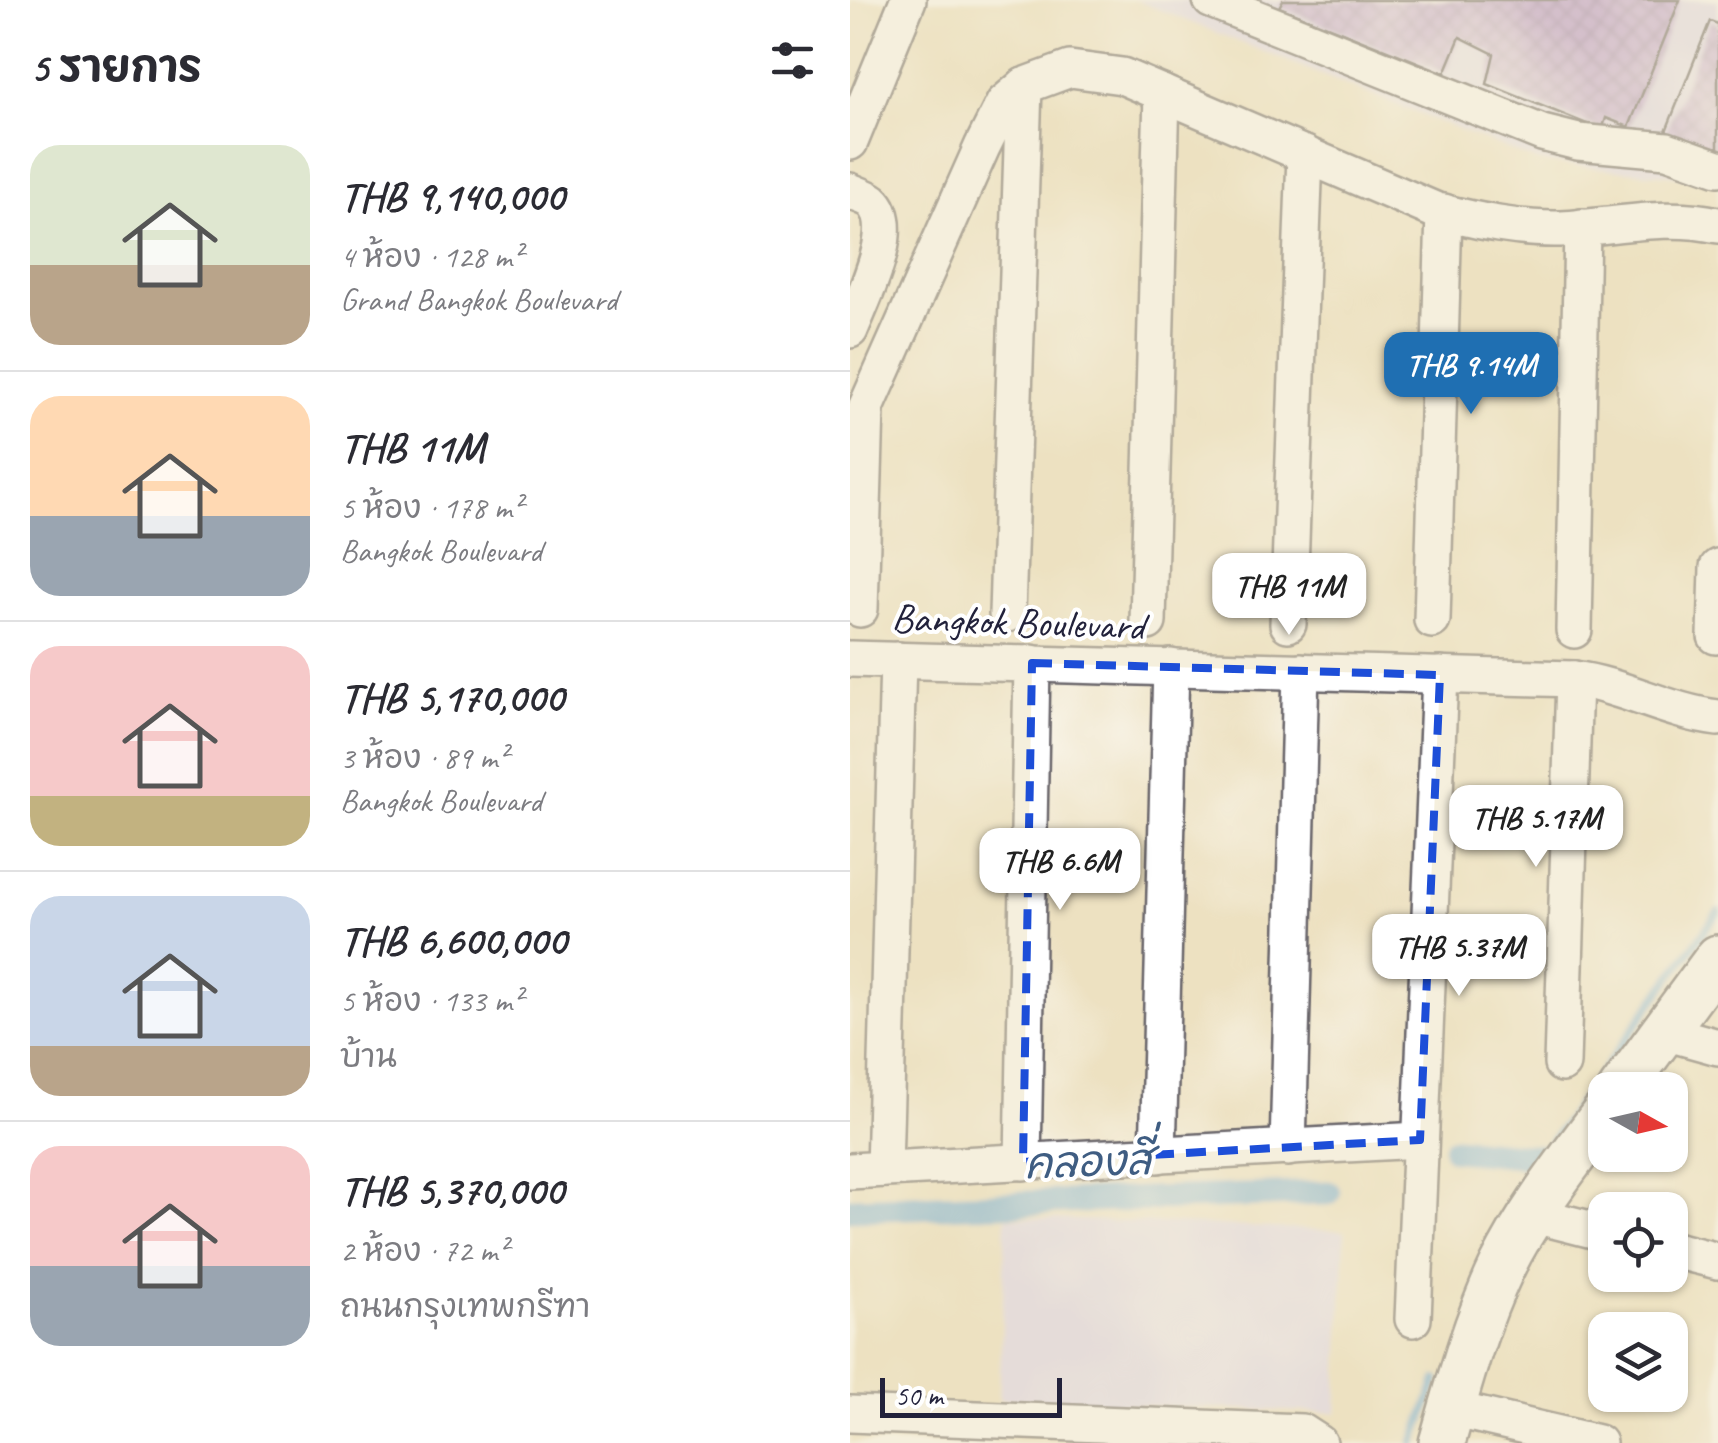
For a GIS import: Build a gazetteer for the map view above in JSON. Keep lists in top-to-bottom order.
{
  "streets": {
    "street": ["Bangkok Boulevard"]
  },
  "water": ["คลองสี่"],
  "scale_bar": "50 m",
  "north": "right",
  "page": {
    "heading": "5 รายการ",
    "list": [
      {
        "name": "THB 9,140,000",
        "note": "4 ห้อง · 128 m² · Grand Bangkok Boulevard"
      },
      {
        "name": "THB 11M",
        "note": "5 ห้อง · 178 m² · Bangkok Boulevard"
      },
      {
        "name": "THB 5,170,000",
        "note": "3 ห้อง · 89 m² · Bangkok Boulevard"
      },
      {
        "name": "THB 6,600,000",
        "note": "5 ห้อง · 133 m² · บ้าน"
      },
      {
        "name": "THB 5,370,000",
        "note": "2 ห้อง · 72 m² · ถนนกรุงเทพกรีฑา"
      }
    ],
    "price": [
      "THB 9.14M",
      "THB 11M",
      "THB 5.17M",
      "THB 6.6M",
      "THB 5.37M"
    ],
    "scale": "50 m"
  }
}
